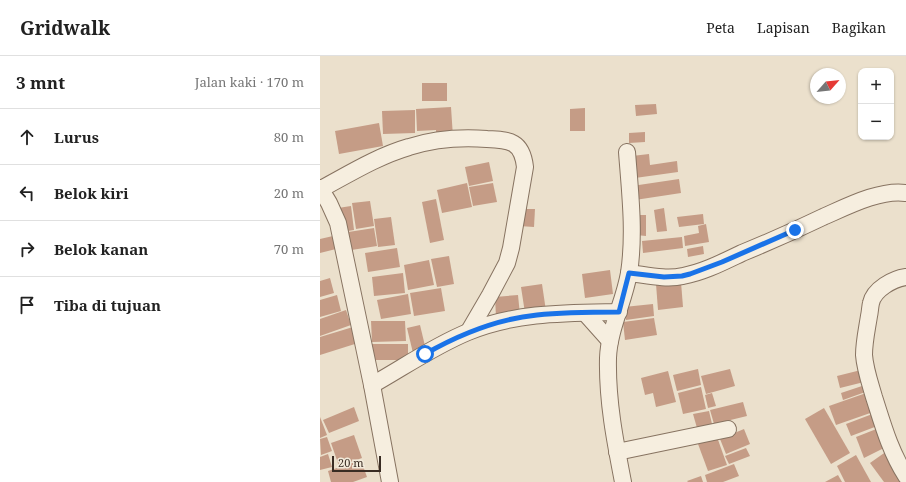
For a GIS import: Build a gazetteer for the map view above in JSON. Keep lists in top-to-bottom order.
{
  "scale_bar": "20 m",
  "north": "top right",
  "page": {
    "header": "Gridwalk",
    "nav": ["Peta", "Lapisan", "Bagikan"],
    "heading": ["3 mnt", "Jalan kaki · 170 m"],
    "map_buttons": ["+", "−"],
    "list": [
      ["Lurus", "80 m"],
      ["Belok kiri", "20 m"],
      ["Belok kanan", "70 m"],
      "Tiba di tujuan"
    ],
    "scale": "20 m"
  }
}
